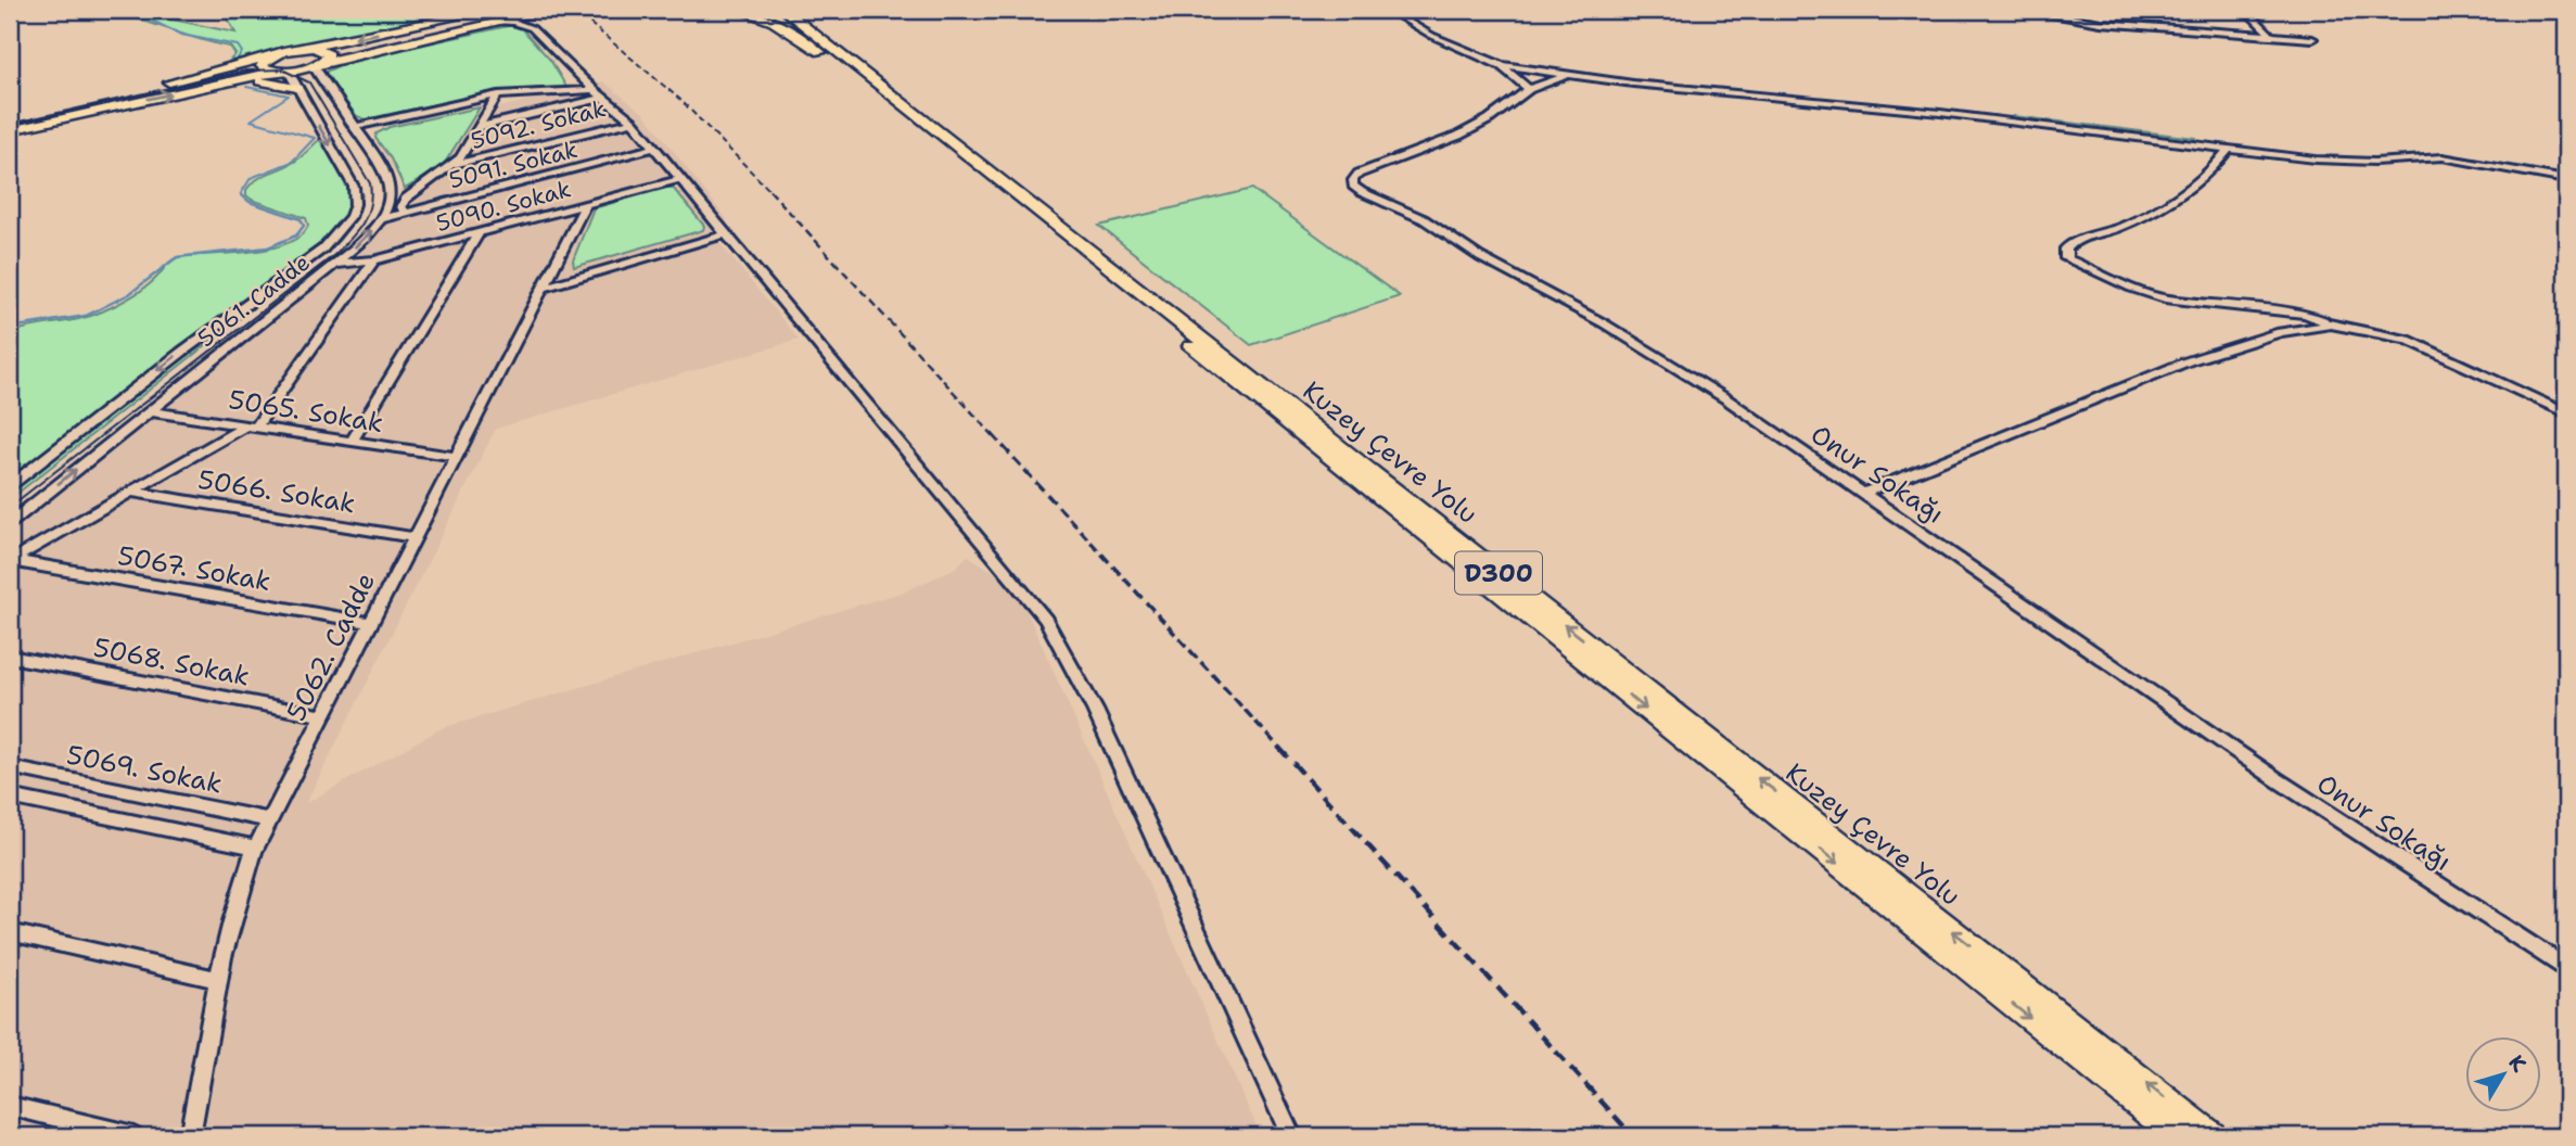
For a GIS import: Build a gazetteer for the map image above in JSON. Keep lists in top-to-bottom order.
{
  "streets": {
    "highway": ["Kuzey Çevre Yolu", "D300"],
    "street": [
      "5092. Sokak",
      "5091. Sokak",
      "5090. Sokak",
      "5061. Cadde",
      "5065. Sokak",
      "Onur Sokağı",
      "5066. Sokak",
      "5067. Sokak",
      "5062. Cadde",
      "5068. Sokak",
      "5069. Sokak"
    ]
  },
  "crossings": [
    ["5091. Sokak", "5061. Cadde"],
    ["5090. Sokak", "5061. Cadde"],
    ["5090. Sokak", "5062. Cadde"],
    ["5061. Cadde", "5065. Sokak"],
    ["5065. Sokak", "5062. Cadde"],
    ["5066. Sokak", "5062. Cadde"],
    ["5067. Sokak", "5062. Cadde"],
    ["5062. Cadde", "5068. Sokak"],
    ["5062. Cadde", "5069. Sokak"]
  ],
  "north": "top right"
}
